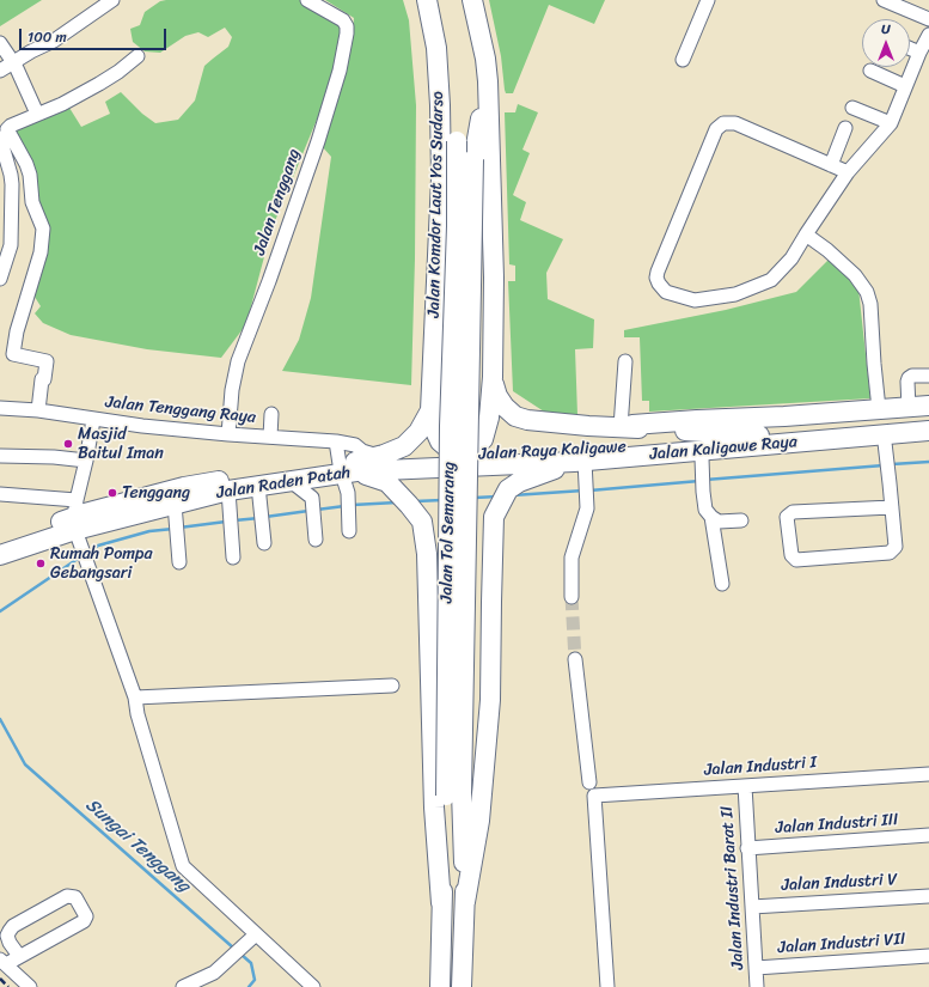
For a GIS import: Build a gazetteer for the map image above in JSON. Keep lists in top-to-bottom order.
{
  "streets": {
    "highway": [
      "Jalan Komdor Laut Yos Sudarso",
      "Jalan Kaligawe Raya",
      "Jalan Raya Kaligawe",
      "Jalan Raden Patah",
      "Jalan Tol Semarang"
    ],
    "street": [
      "Jalan Tenggang",
      "Jalan Tenggang Raya",
      "Jalan Industri I",
      "Jalan Industri III",
      "Jalan Industri V",
      "Jalan Industri Barat II",
      "Jalan Industri VII"
    ]
  },
  "crossings": [
    ["Jalan Tenggang", "Jalan Tenggang Raya"],
    ["Jalan Komdor Laut Yos Sudarso", "Jalan Tol Semarang"],
    ["Jalan Kaligawe Raya", "Jalan Raya Kaligawe"],
    ["Jalan Kaligawe Raya", "Jalan Raden Patah"],
    ["Jalan Raya Kaligawe", "Jalan Raden Patah"],
    ["Jalan Industri I", "Jalan Industri Barat II"],
    ["Jalan Industri III", "Jalan Industri Barat II"],
    ["Jalan Industri V", "Jalan Industri Barat II"],
    ["Jalan Industri Barat II", "Jalan Industri VII"]
  ],
  "water": ["Sungai Tenggang"],
  "places": ["Masjid Baitul Iman", "Tenggang", "Rumah Pompa Gebangsari"],
  "scale_bar": "100 m",
  "north": "top"
}
